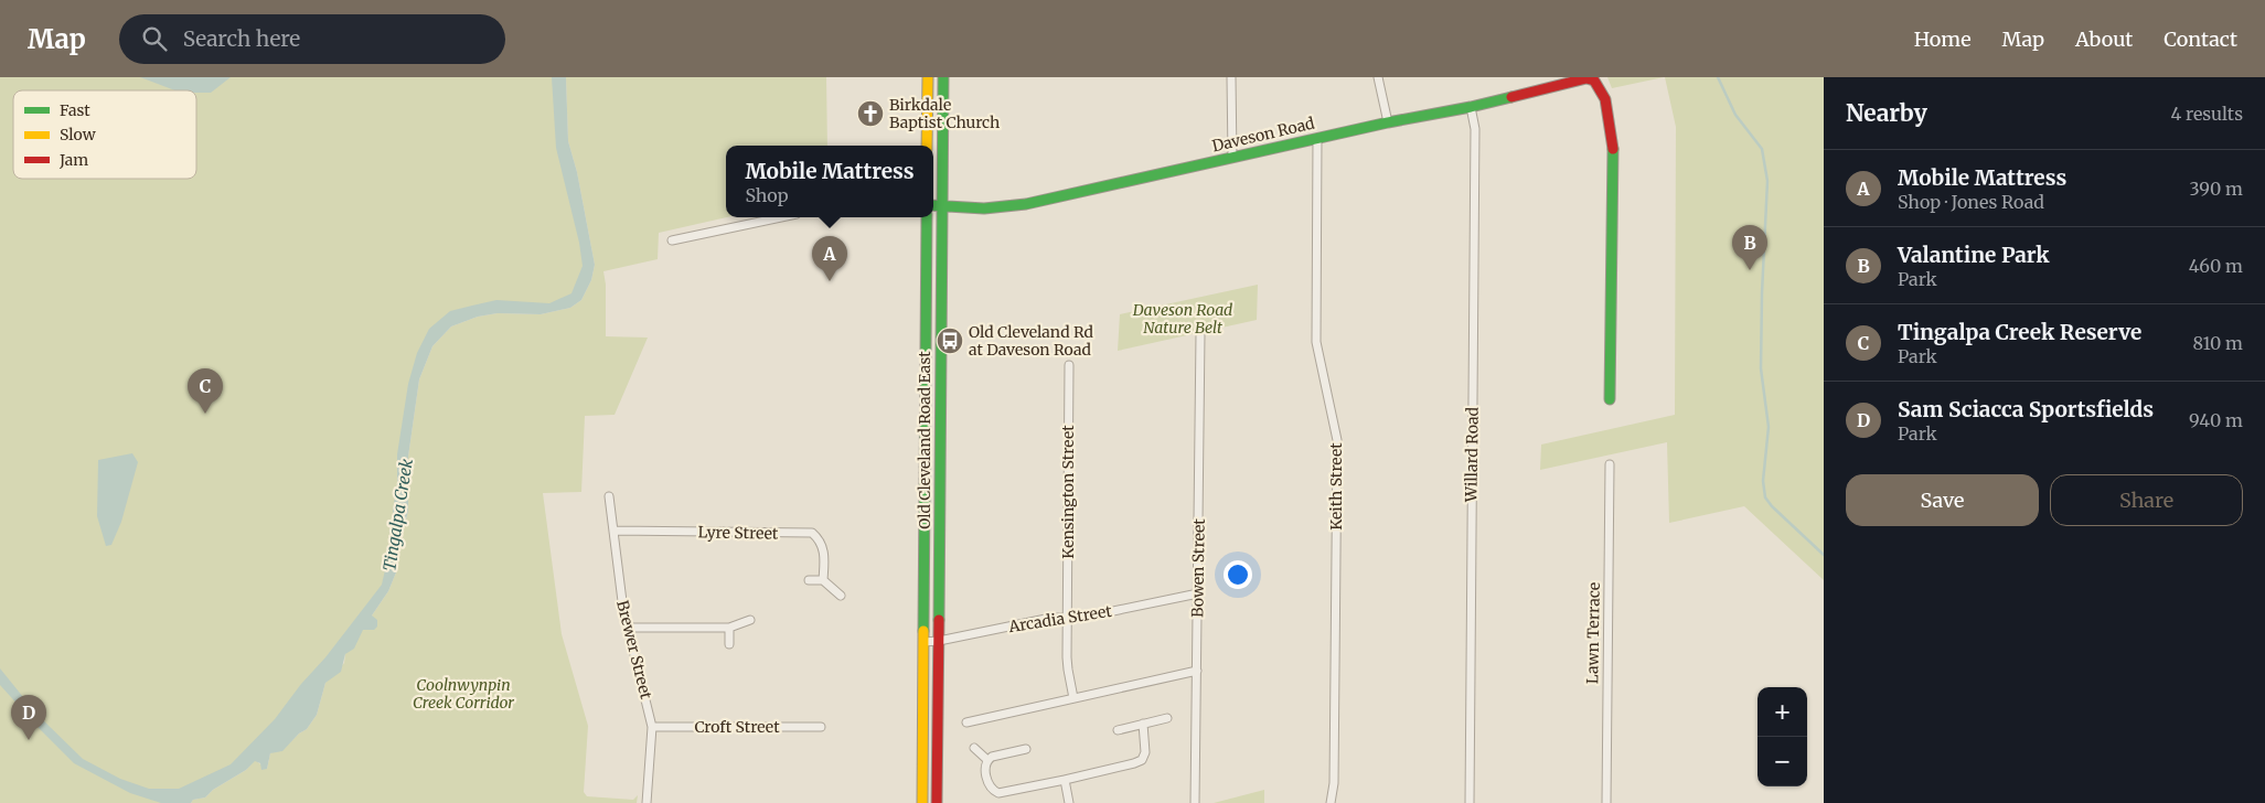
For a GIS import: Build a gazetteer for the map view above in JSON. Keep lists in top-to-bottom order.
{
  "streets": {
    "main road": ["Daveson Road", "Old Cleveland Road East"],
    "street": [
      "Willard Road",
      "Keith Street",
      "Kensington Street",
      "Lyre Street",
      "Bowen Street",
      "Arcadia Street",
      "Lawn Terrace",
      "Brewer Street",
      "Croft Street"
    ]
  },
  "crossings": [
    ["Daveson Road", "Old Cleveland Road East"],
    ["Daveson Road", "Willard Road"],
    ["Daveson Road", "Keith Street"],
    ["Old Cleveland Road East", "Arcadia Street"],
    ["Kensington Street", "Arcadia Street"],
    ["Lyre Street", "Brewer Street"],
    ["Bowen Street", "Arcadia Street"],
    ["Brewer Street", "Croft Street"]
  ],
  "water": ["Tingalpa Creek"],
  "parks": ["Daveson Road Nature Belt", "Coolnwynpin Creek Corridor"],
  "places": {
    "church": ["Birkdale Baptist Church"],
    "bus stop": ["Old Cleveland Rd at Daveson Road"]
  },
  "legend": ["Fast", "Slow", "Jam"],
  "page": {
    "header": "Map",
    "search": "Search here",
    "nav": [
      "Home",
      "Map",
      "About",
      "Contact"
    ],
    "heading": ["Nearby", "4 results"],
    "popup": ["Mobile Mattress", "Shop"],
    "list": [
      {
        "mark": "A",
        "name": "Mobile Mattress",
        "note": "Shop · Jones Road",
        "value": "390 m"
      },
      {
        "mark": "B",
        "name": "Valantine Park",
        "note": "Park",
        "value": "460 m"
      },
      {
        "mark": "C",
        "name": "Tingalpa Creek Reserve",
        "note": "Park",
        "value": "810 m"
      },
      {
        "mark": "D",
        "name": "Sam Sciacca Sportsfields",
        "note": "Park",
        "value": "940 m"
      }
    ],
    "pins": [
      "B",
      "A",
      "C",
      "D"
    ],
    "buttons": ["Save", "Share"],
    "map_buttons": ["+", "−"]
  }
}
